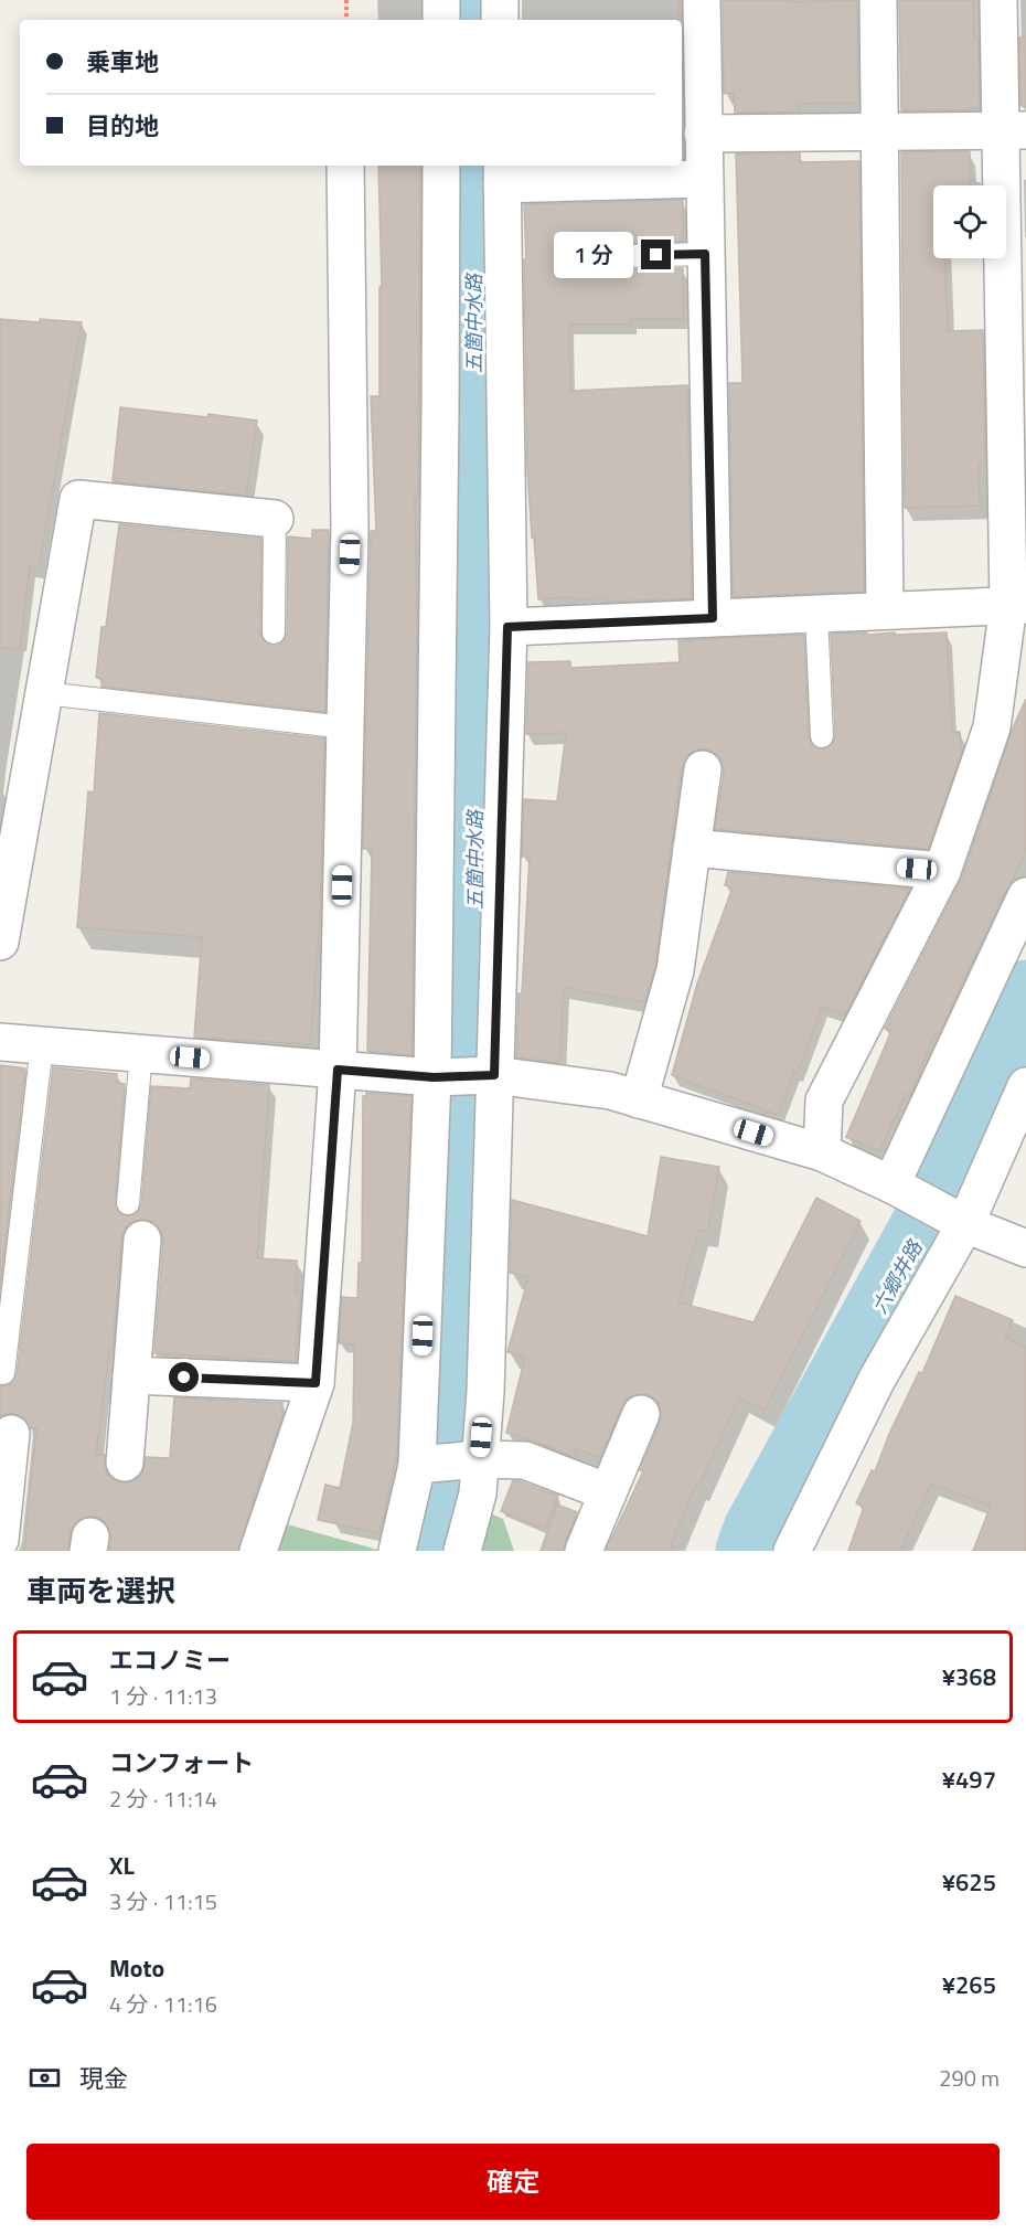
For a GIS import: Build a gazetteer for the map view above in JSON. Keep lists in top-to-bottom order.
{
  "water": ["五箇中水路", "六郷井路"],
  "page": {
    "banner": ["乗車地", "目的地"],
    "bubble": "1 分",
    "heading": "車両を選択",
    "list": [
      {
        "name": "エコノミー",
        "note": "1 分 · 11:13",
        "value": "¥368"
      },
      {
        "name": "コンフォート",
        "note": "2 分 · 11:14",
        "value": "¥497"
      },
      {
        "name": "XL",
        "note": "3 分 · 11:15",
        "value": "¥625"
      },
      {
        "name": "Moto",
        "note": "4 分 · 11:16",
        "value": "¥265"
      }
    ],
    "pay": ["現金", "290 m"],
    "buttons": "確定"
  }
}
